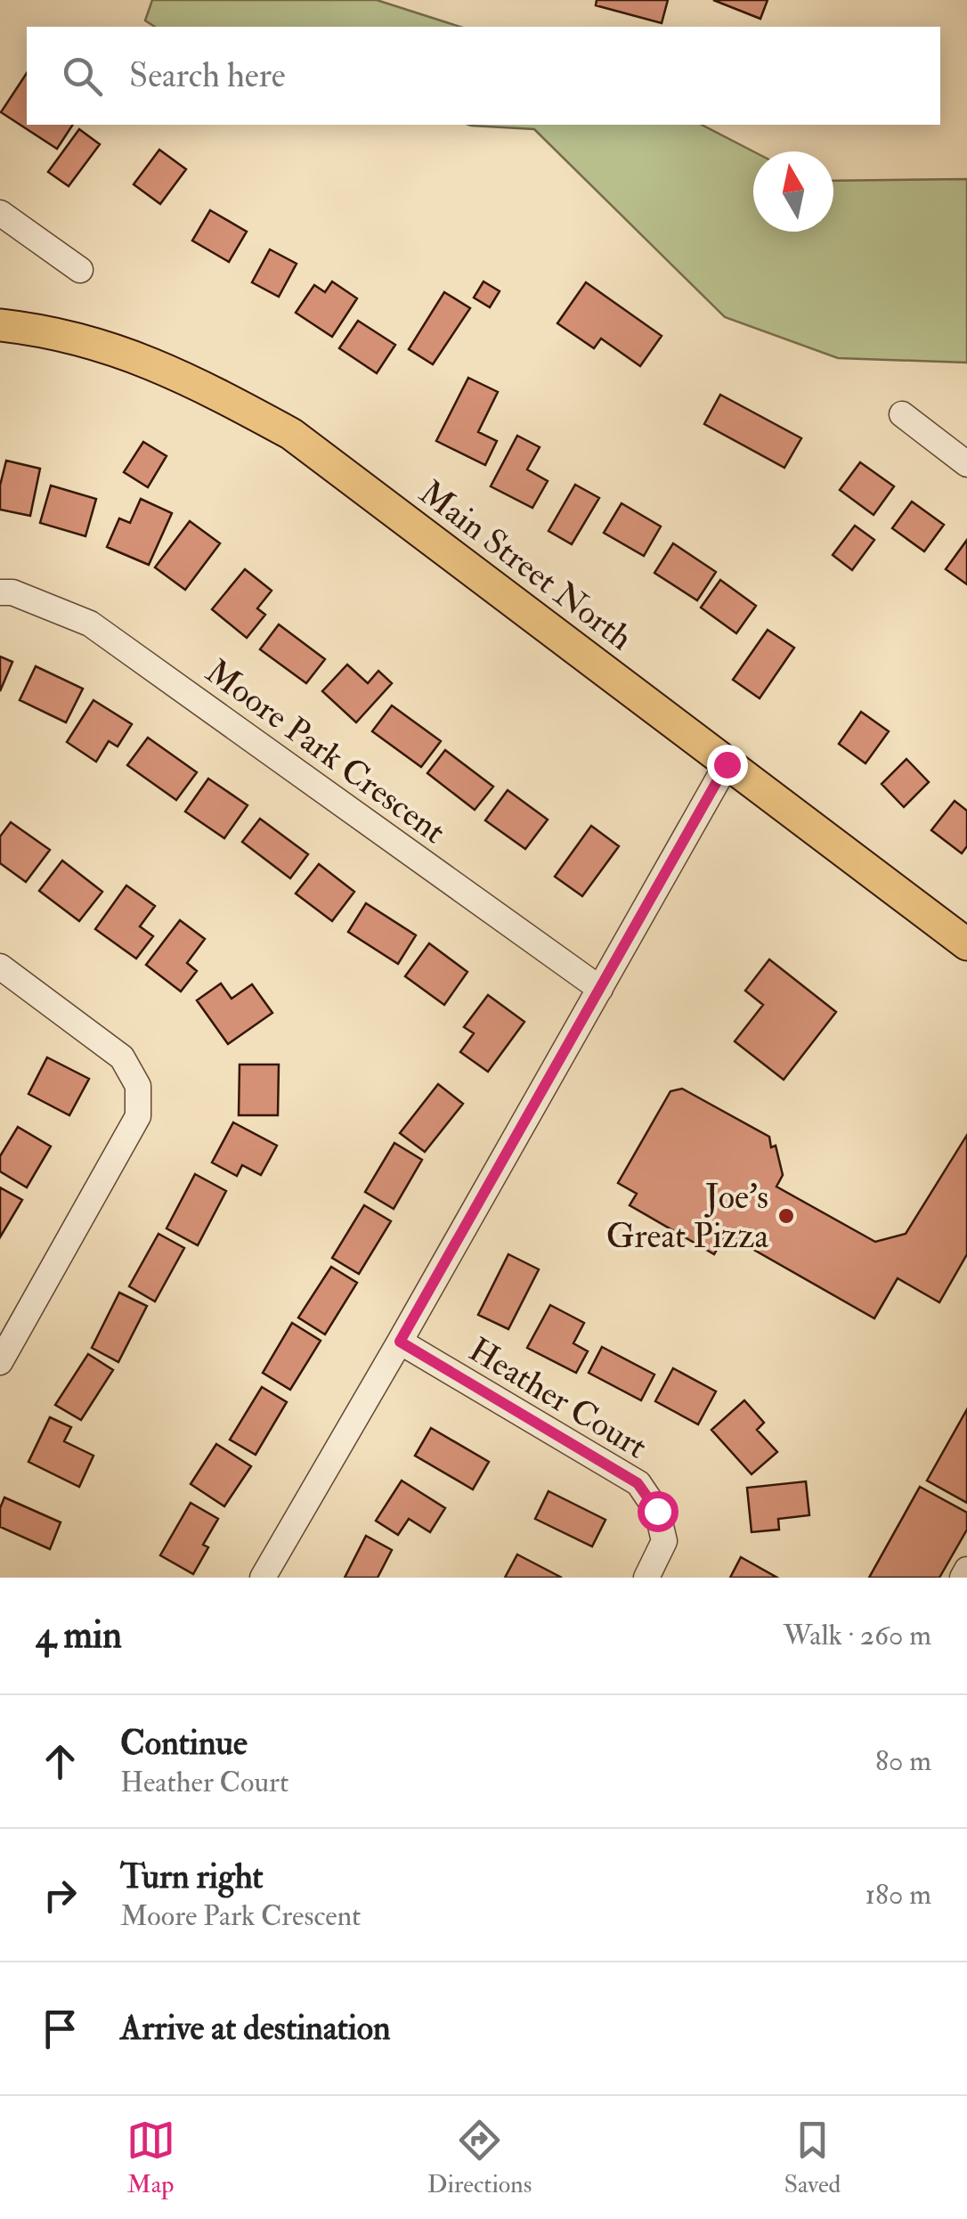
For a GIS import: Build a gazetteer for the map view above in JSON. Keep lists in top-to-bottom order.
{
  "streets": {
    "main road": ["Main Street North"],
    "street": ["Moore Park Crescent", "Heather Court"]
  },
  "places": ["Joe's Great Pizza"],
  "north": "top",
  "page": {
    "search": "Search here",
    "heading": ["4 min", "Walk · 260 m"],
    "list": [
      ["Continue", "Heather Court", "80 m"],
      ["Turn right", "Moore Park Crescent", "180 m"],
      "Arrive at destination"
    ],
    "nav": ["Map", "Directions", "Saved"]
  }
}
